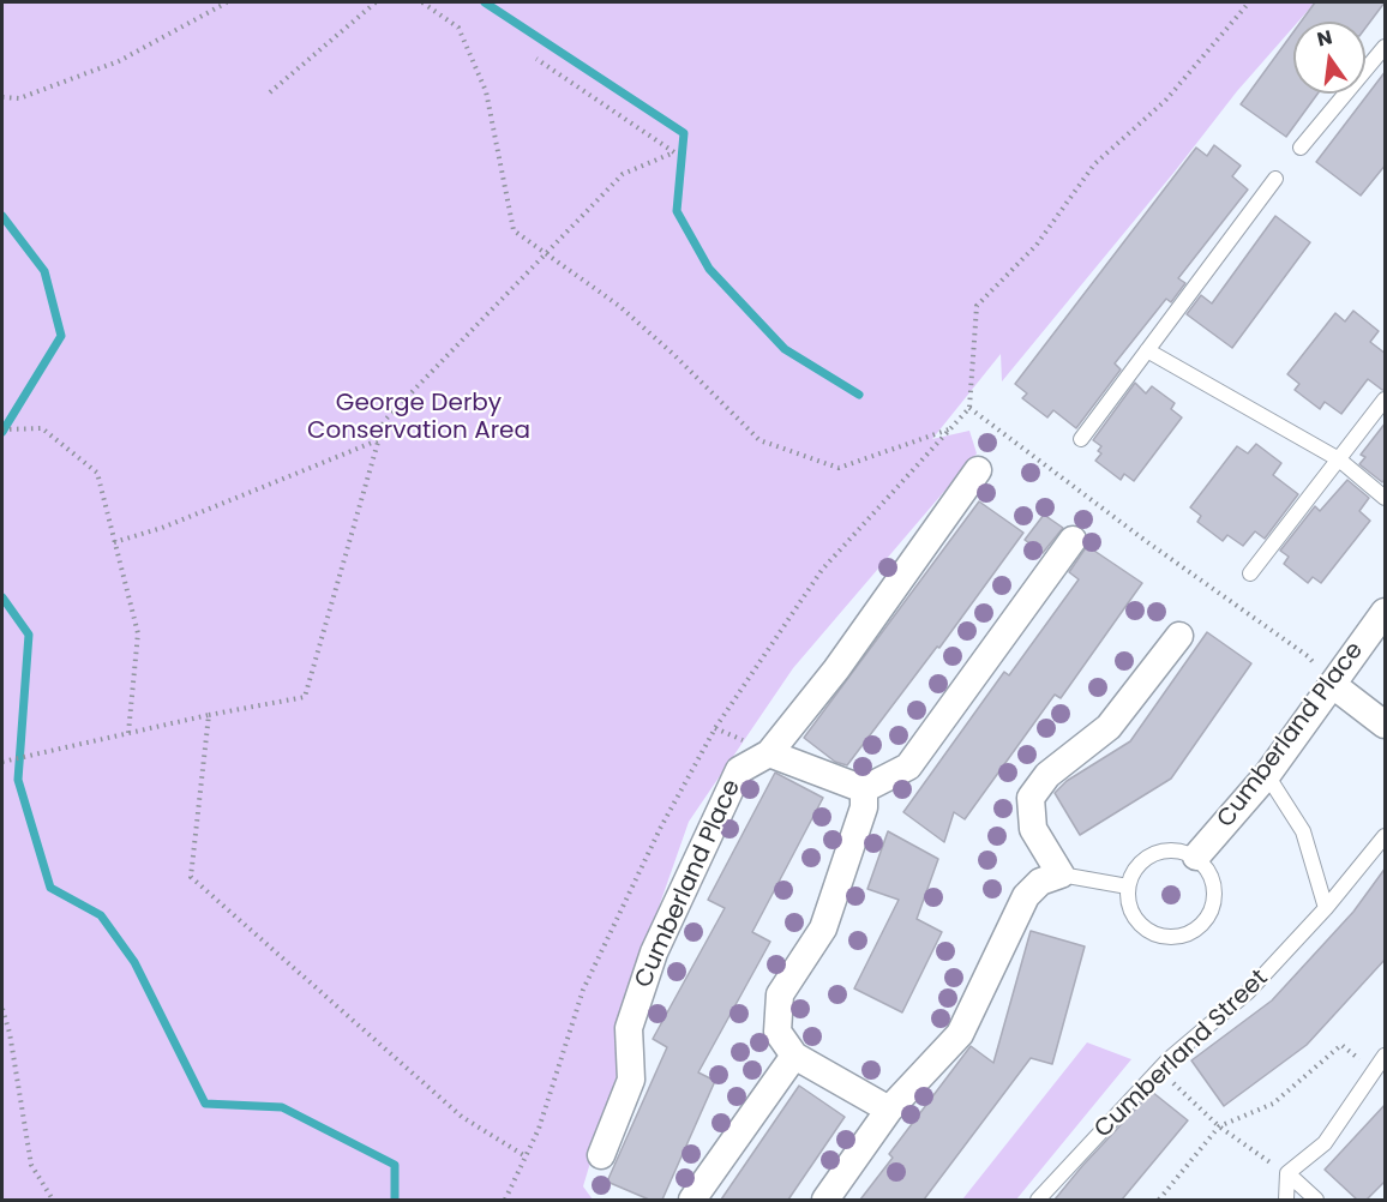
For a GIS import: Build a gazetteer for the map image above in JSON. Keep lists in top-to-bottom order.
{
  "streets": {
    "street": ["Cumberland Place"],
    "lane": ["Cumberland Street"]
  },
  "parks": ["George Derby Conservation Area"],
  "north": "top"
}
